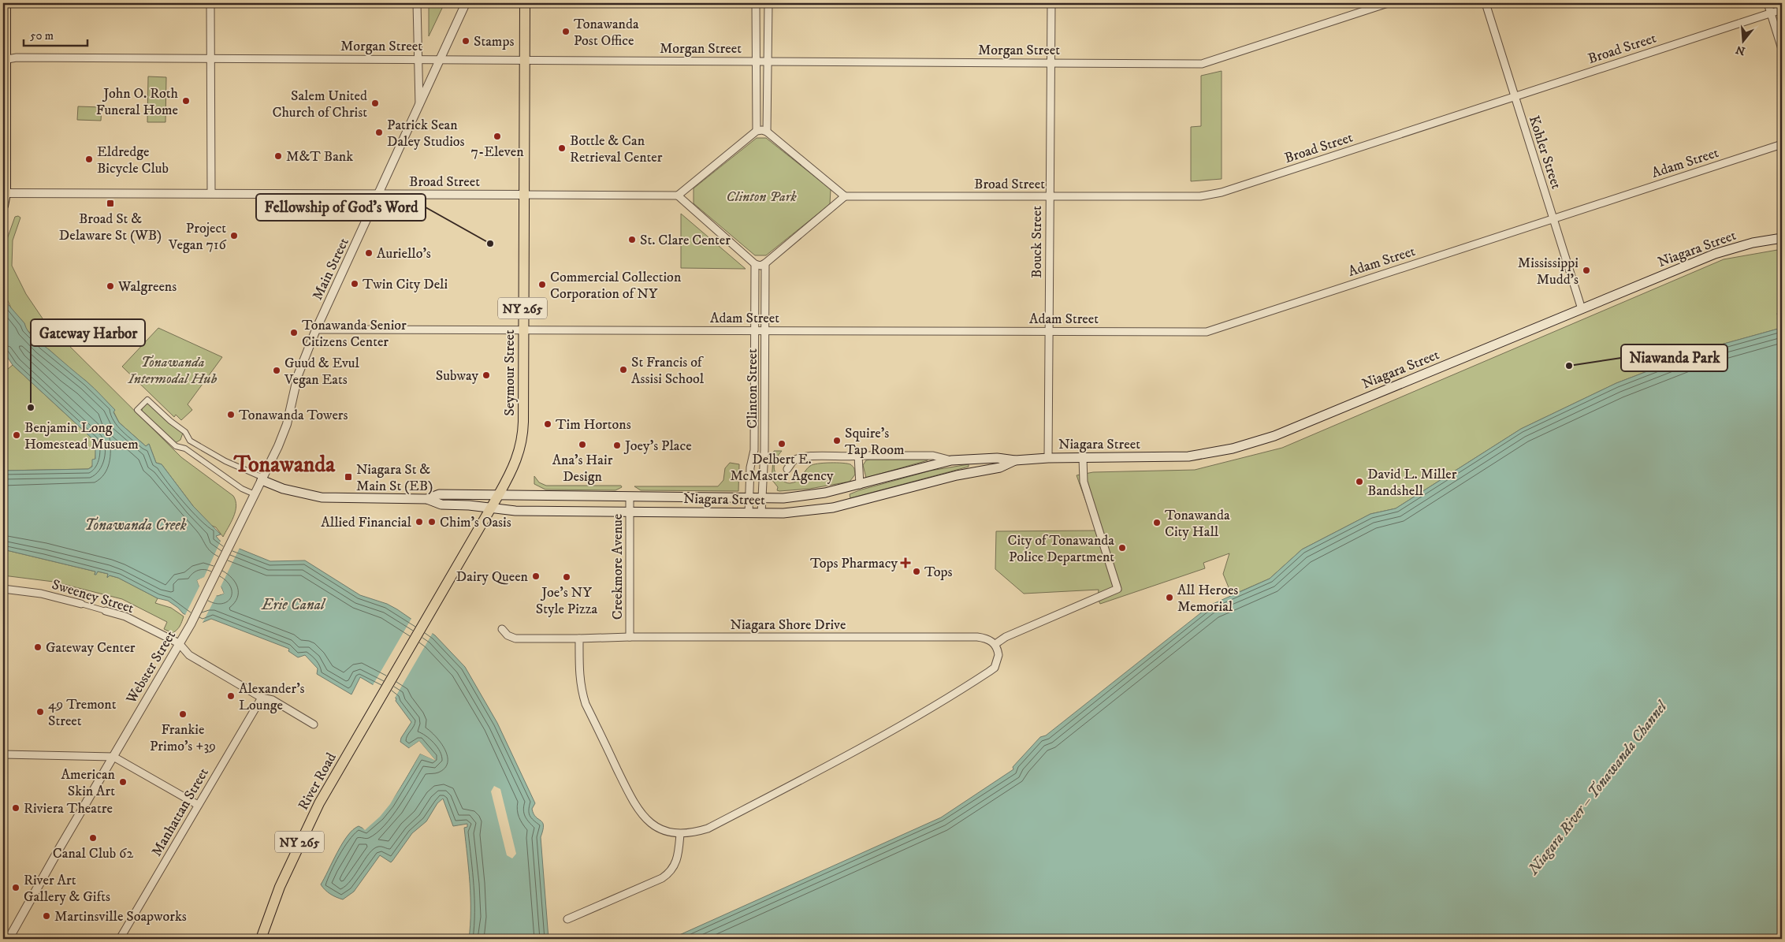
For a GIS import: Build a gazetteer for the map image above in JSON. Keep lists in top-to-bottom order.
{
  "streets": {
    "main road": [
      "Niagara Street",
      "NY 265",
      "Seymour Street",
      "River Road"
    ],
    "street": [
      "Morgan Street",
      "Broad Street",
      "Kohler Street",
      "Adam Street",
      "Bouck Street",
      "Main Street",
      "Clinton Street",
      "Creekmore Avenue",
      "Sweeney Street",
      "Niagara Shore Drive",
      "Webster Street",
      "Manhattan Street"
    ]
  },
  "crossings": [
    ["Morgan Street", "Bouck Street"],
    ["Morgan Street", "Main Street"],
    ["Morgan Street", "Seymour Street"],
    ["Broad Street", "Kohler Street"],
    ["Broad Street", "Bouck Street"],
    ["Broad Street", "Main Street"],
    ["Broad Street", "Seymour Street"],
    ["Kohler Street", "Adam Street"],
    ["Kohler Street", "Niagara Street"],
    ["Adam Street", "Bouck Street"],
    ["Adam Street", "Main Street"],
    ["Adam Street", "Seymour Street"],
    ["Adam Street", "Clinton Street"],
    ["Bouck Street", "Niagara Street"],
    ["Niagara Street", "Main Street"],
    ["Niagara Street", "Seymour Street"],
    ["Niagara Street", "Clinton Street"],
    ["Niagara Street", "Creekmore Avenue"],
    ["Main Street", "Webster Street"],
    ["Seymour Street", "River Road"],
    ["Creekmore Avenue", "Niagara Shore Drive"],
    ["Sweeney Street", "Webster Street"],
    ["Sweeney Street", "Manhattan Street"]
  ],
  "districts": ["Tonawanda"],
  "water": ["Tonawanda Creek", "Erie Canal", "Niagara River – Tonawanda Channel"],
  "parks": ["Clinton Park", "Tonawanda Intermodal Hub"],
  "places": {
    "other": [
      "Tonawanda Post Office",
      "Stamps",
      "John O. Roth Funeral Home",
      "Salem United Church of Christ",
      "Patrick Sean Daley Studios",
      "7-Eleven",
      "Bottle & Can Retrieval Center",
      "M&T Bank",
      "Eldredge Bicycle Club",
      "Project Vegan 716",
      "St. Clare Center",
      "Fellowship of God's Word",
      "Auriello's",
      "Mississippi Mudd's",
      "Twin City Deli",
      "Commercial Collection Corporation of NY",
      "Walgreens",
      "Tonawanda Senior Citizens Center",
      "Niawanda Park",
      "St Francis of Assisi School",
      "Guud & Evul Vegan Eats",
      "Subway",
      "Gateway Harbor",
      "Tonawanda Towers",
      "Tim Hortons",
      "Benjamin Long Homestead Musuem",
      "Squire's Tap Room",
      "Delbert E. McMaster Agency",
      "Ana's Hair Design",
      "Joey's Place",
      "David L. Miller Bandshell",
      "Allied Financial",
      "Chim's Oasis",
      "Tonawanda City Hall",
      "City of Tonawanda Police Department",
      "Tops",
      "Dairy Queen",
      "Joe's NY Style Pizza",
      "All Heroes Memorial",
      "Gateway Center",
      "Alexander's Lounge",
      "49 Tremont Street",
      "Frankie Primo's +39",
      "American Skin Art",
      "Riviera Theatre",
      "Canal Club 62",
      "River Art Gallery & Gifts",
      "Martinsville Soapworks"
    ],
    "transit": ["Broad St & Delaware St (WB)", "Niagara St & Main St (EB)"],
    "health": ["Tops Pharmacy"]
  },
  "scale_bar": "50 m",
  "north": "bottom"
}
